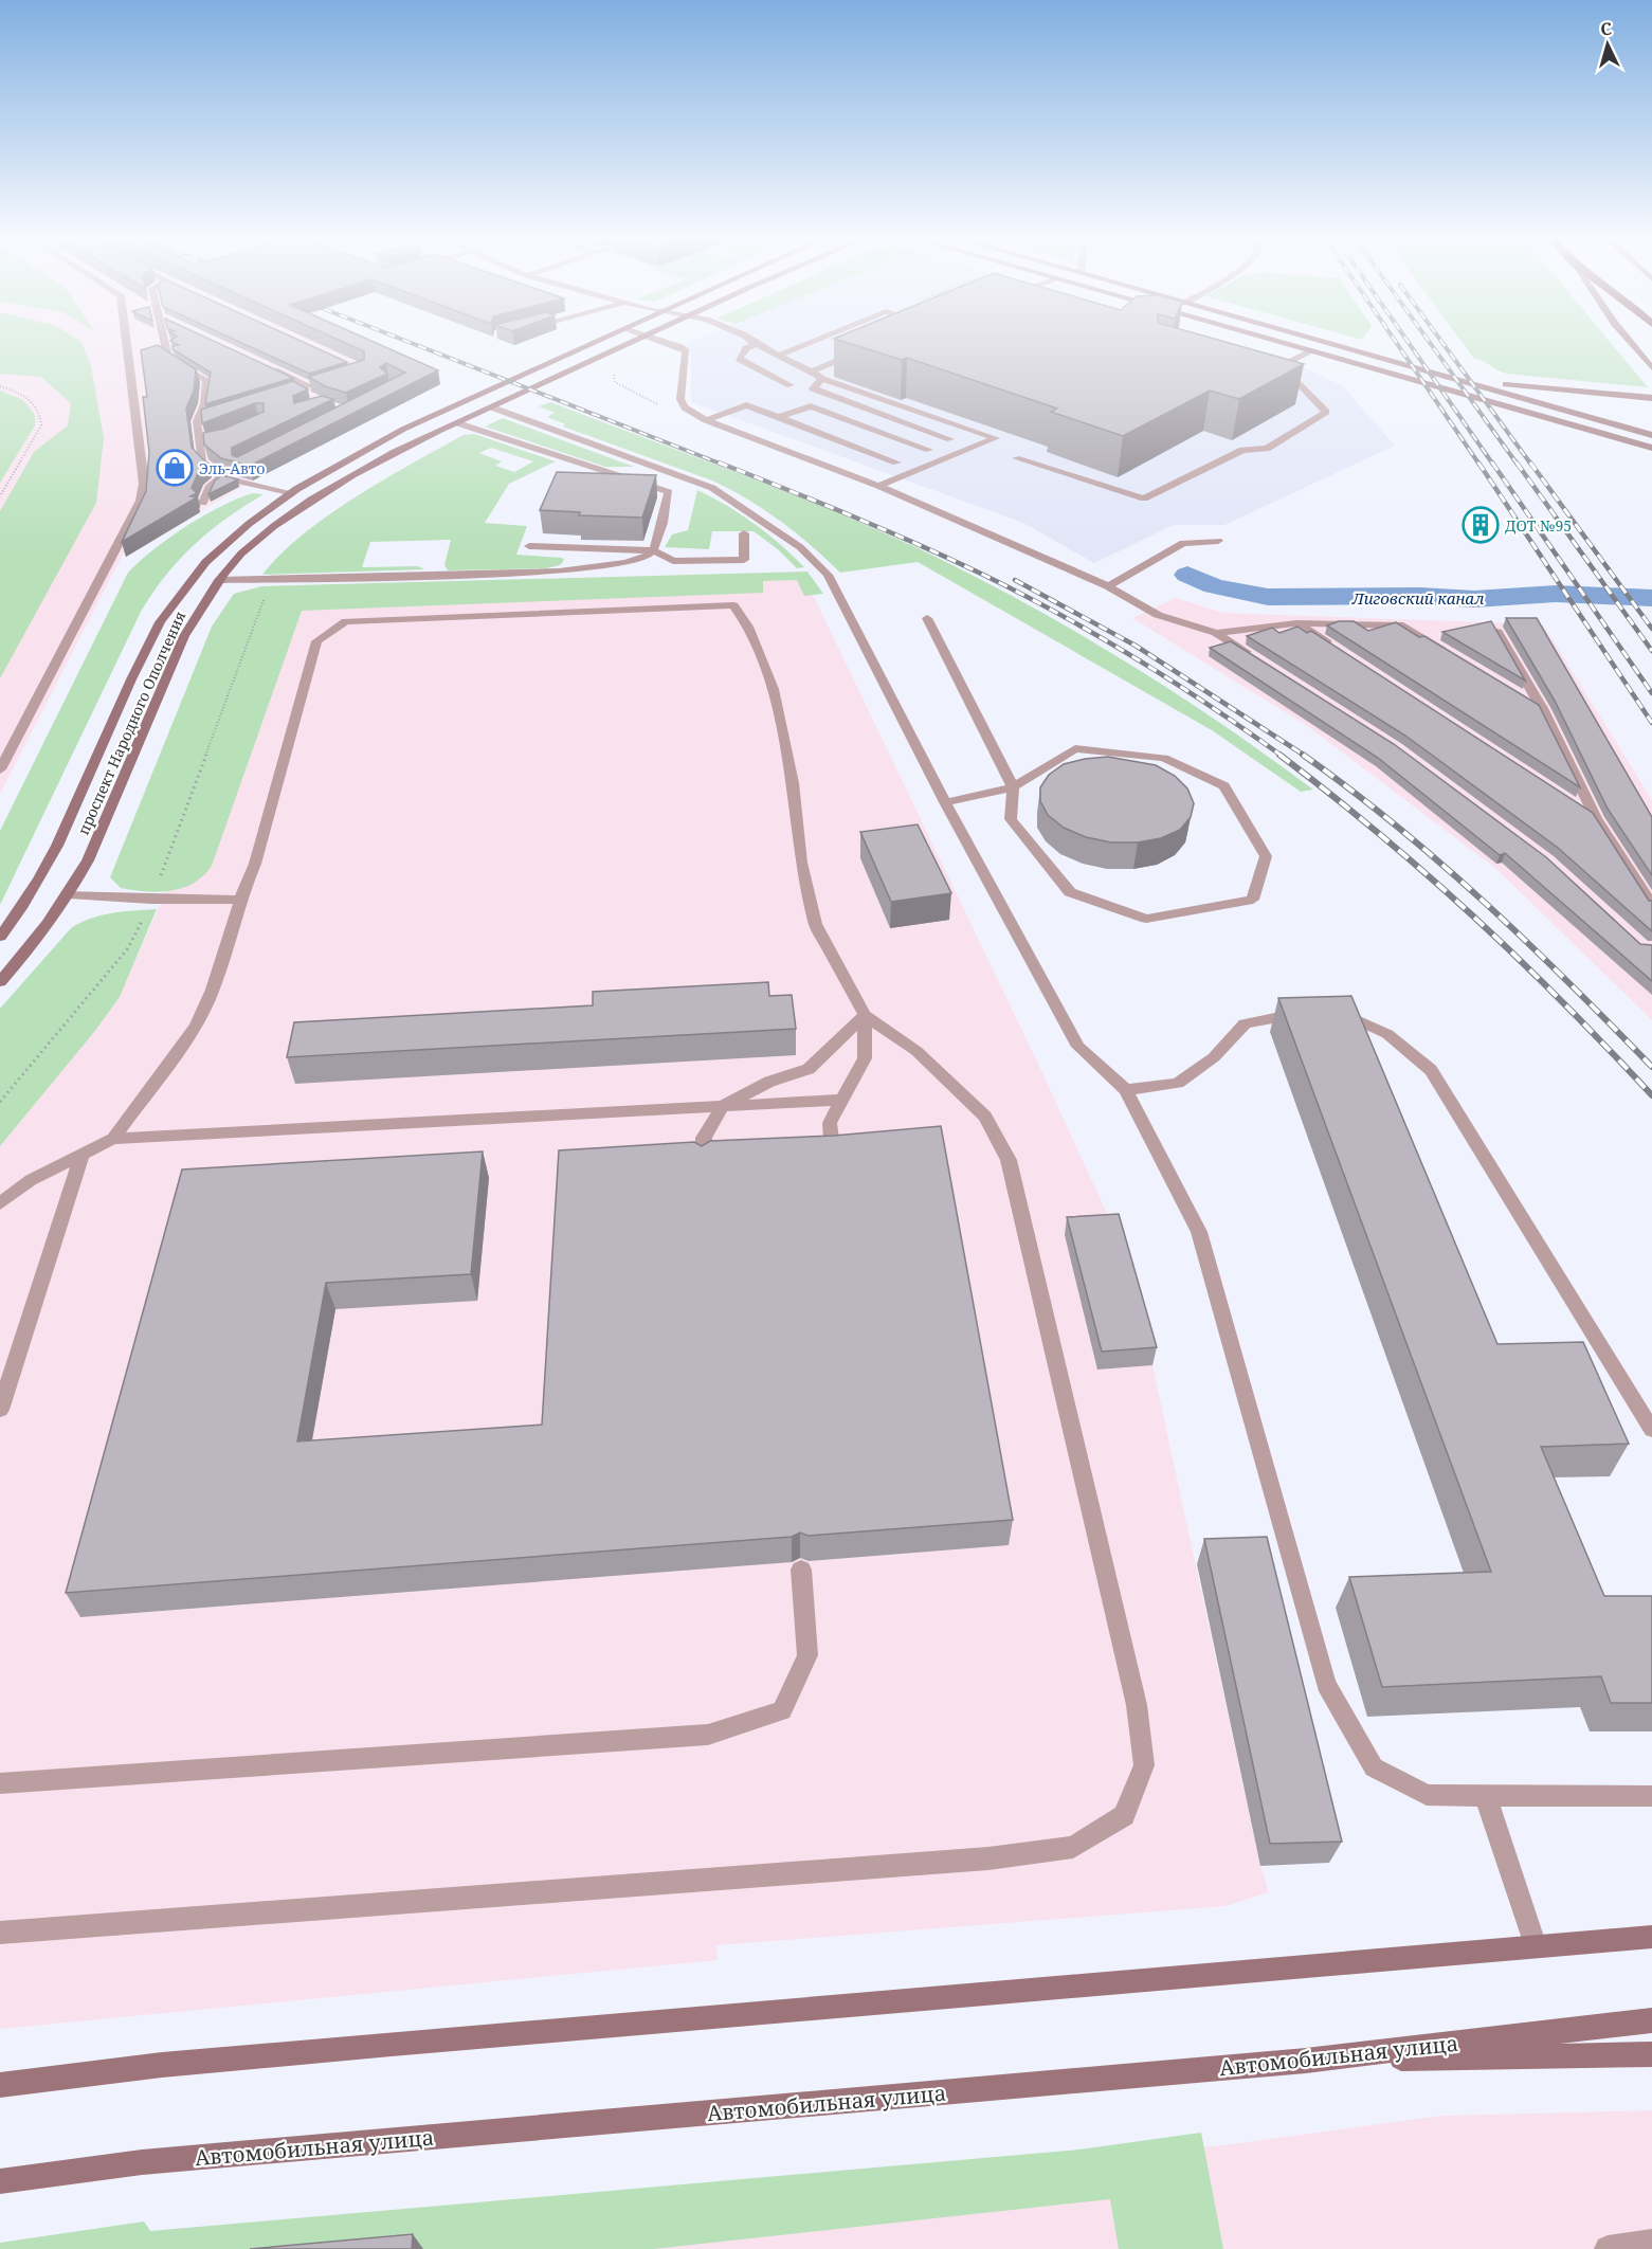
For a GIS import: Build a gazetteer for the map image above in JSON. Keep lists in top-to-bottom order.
{
  "streets": {
    "main road": ["проспект Народного Ополчения", "Автомобильная улица"]
  },
  "water": ["Лиговский канал"],
  "places": {
    "shop": ["Эль-Авто"],
    "building": ["ДОТ №95"]
  },
  "north": "top"
}
